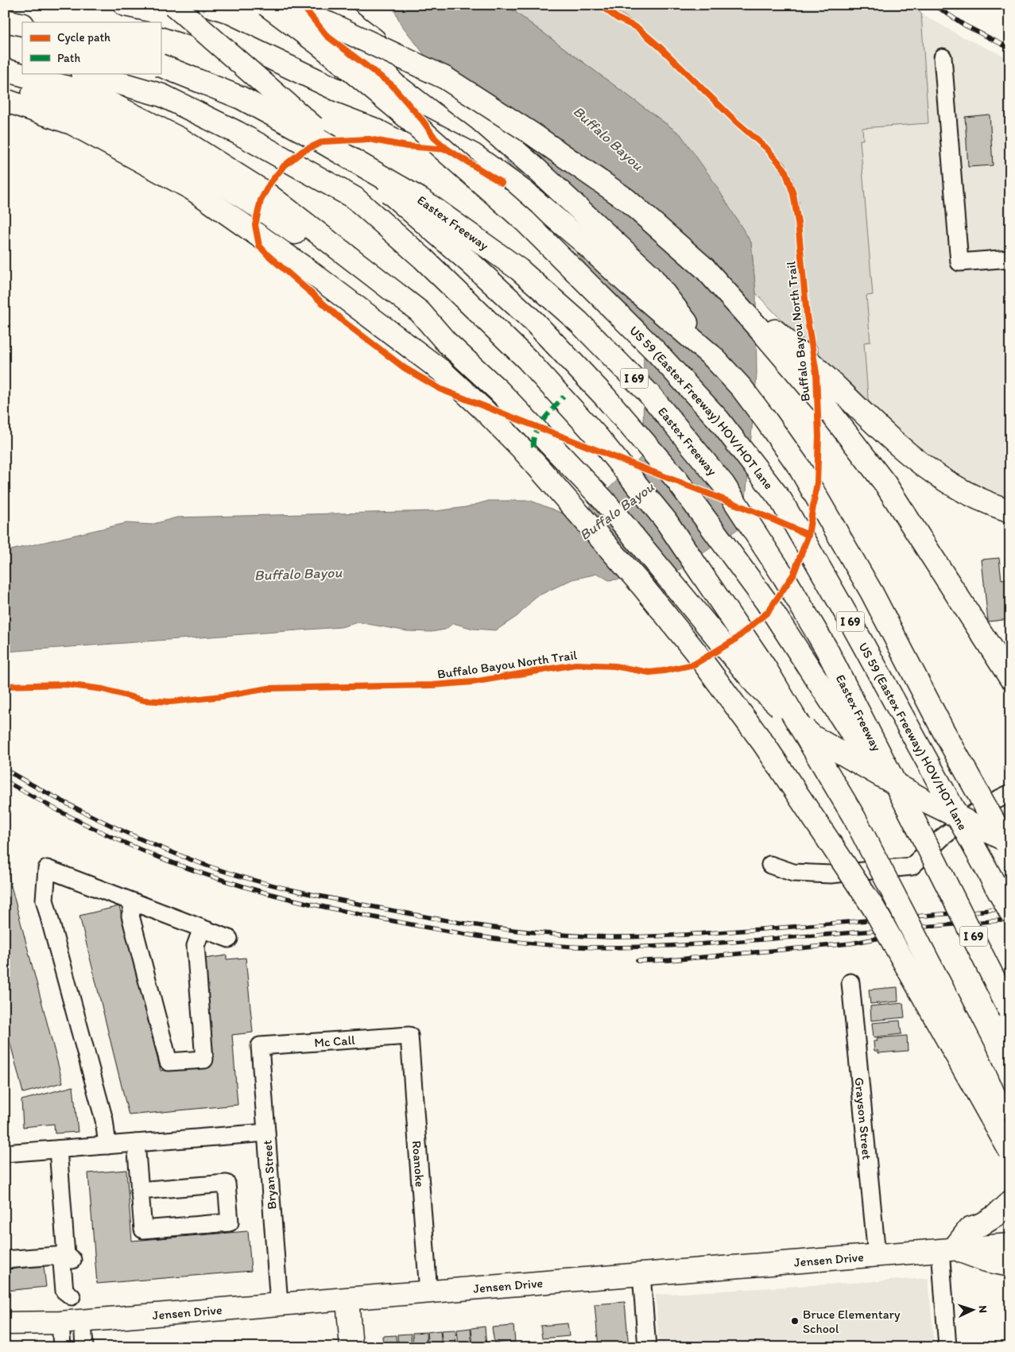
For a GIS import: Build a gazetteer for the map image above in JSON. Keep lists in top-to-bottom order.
{
  "streets": {
    "main road": [
      "Eastex Freeway",
      "I 69",
      "US 59 (Eastex Freeway) HOV/HOT lane",
      "Jensen Drive"
    ],
    "street": [
      "Mc Call",
      "Grayson Street",
      "Roanoke",
      "Bryan Street"
    ],
    "cycle path": ["Buffalo Bayou North Trail"]
  },
  "crossings": [
    ["Mc Call", "Roanoke"],
    ["Mc Call", "Bryan Street"],
    ["Grayson Street", "Jensen Drive"],
    ["Roanoke", "Jensen Drive"],
    ["Bryan Street", "Jensen Drive"]
  ],
  "water": ["Buffalo Bayou"],
  "places": ["Bruce Elementary School"],
  "legend": ["Cycle path", "Path"],
  "north": "right"
}
